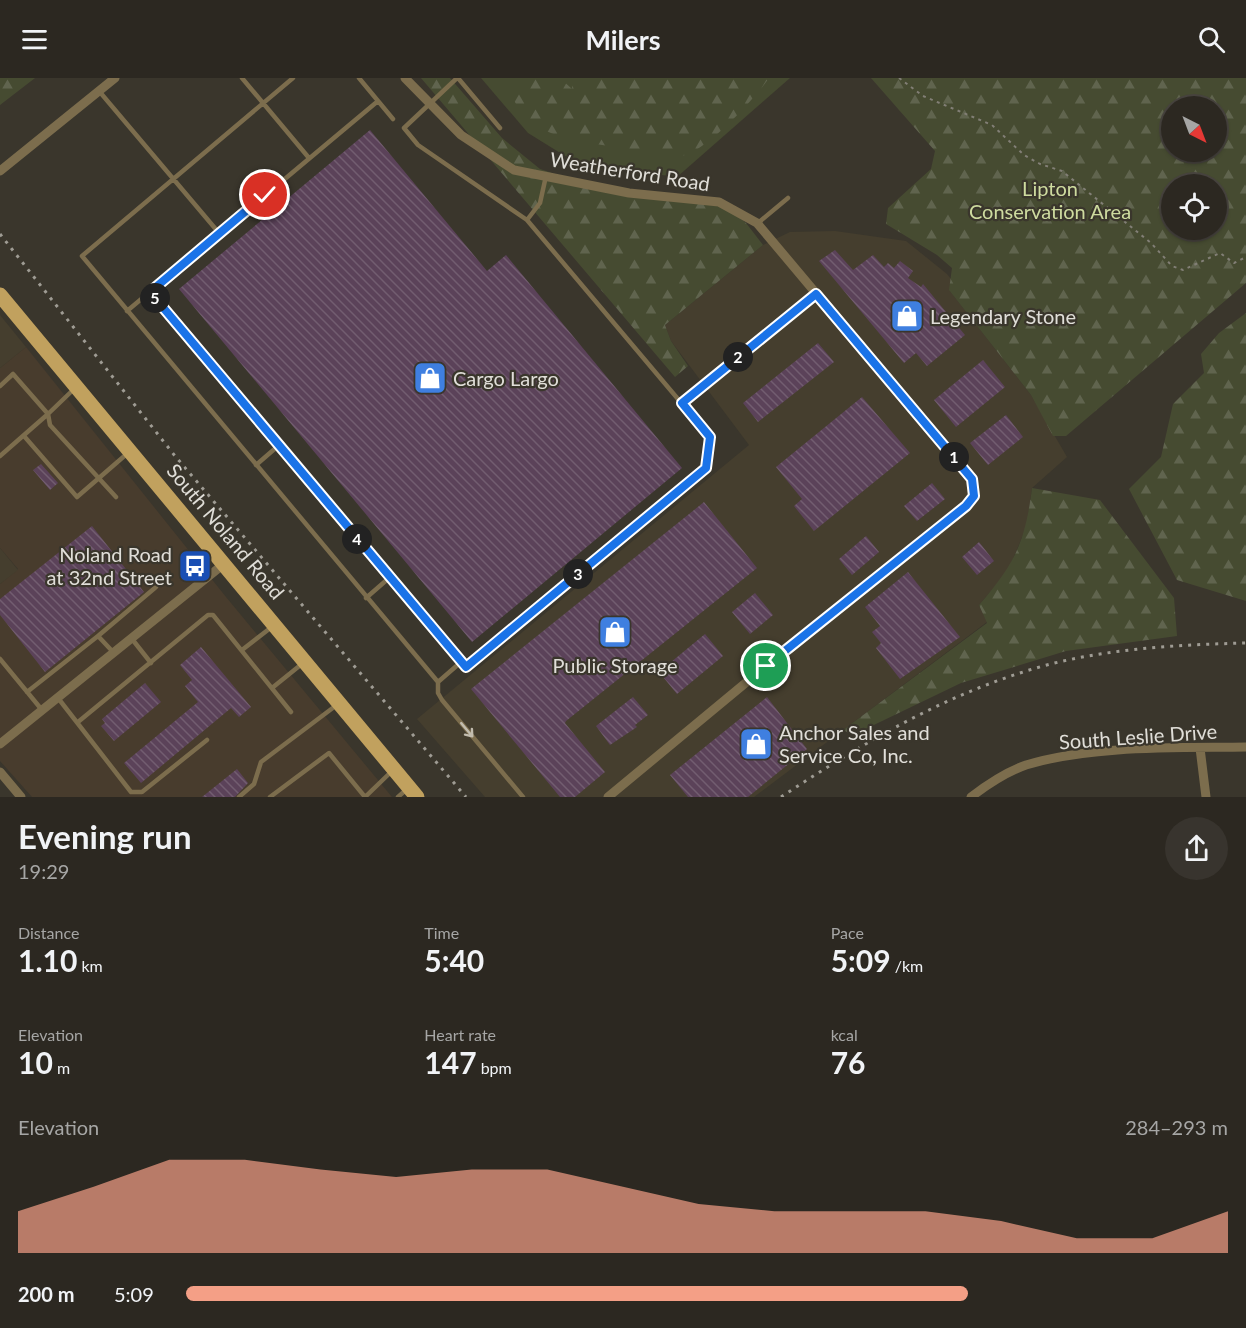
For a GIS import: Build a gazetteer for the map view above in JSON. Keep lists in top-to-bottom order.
{
  "streets": {
    "main road": ["South Noland Road"],
    "street": ["Weatherford Road", "South Leslie Drive"]
  },
  "parks": ["Lipton Conservation Area"],
  "places": {
    "shop": [
      "Legendary Stone",
      "Cargo Largo",
      "Public Storage",
      "Anchor Sales and Service Co, Inc."
    ],
    "bus stop": ["Noland Road at 32nd Street"]
  },
  "north": "bottom right",
  "page": {
    "header": "Milers",
    "pins": [
      "5",
      "2",
      "1",
      "4",
      "3"
    ],
    "heading": ["Evening run", "19:29"],
    "stats": [
      ["Distance", "1.10 km"],
      ["Time", "5:40"],
      ["Pace", "5:09 /km"],
      ["Elevation", "10 m"],
      ["Heart rate", "147 bpm"],
      ["kcal", "76"]
    ],
    "chart": ["Elevation", "284–293 m"],
    "list": [
      {
        "name": "200 m",
        "note": "5:09"
      }
    ]
  }
}
